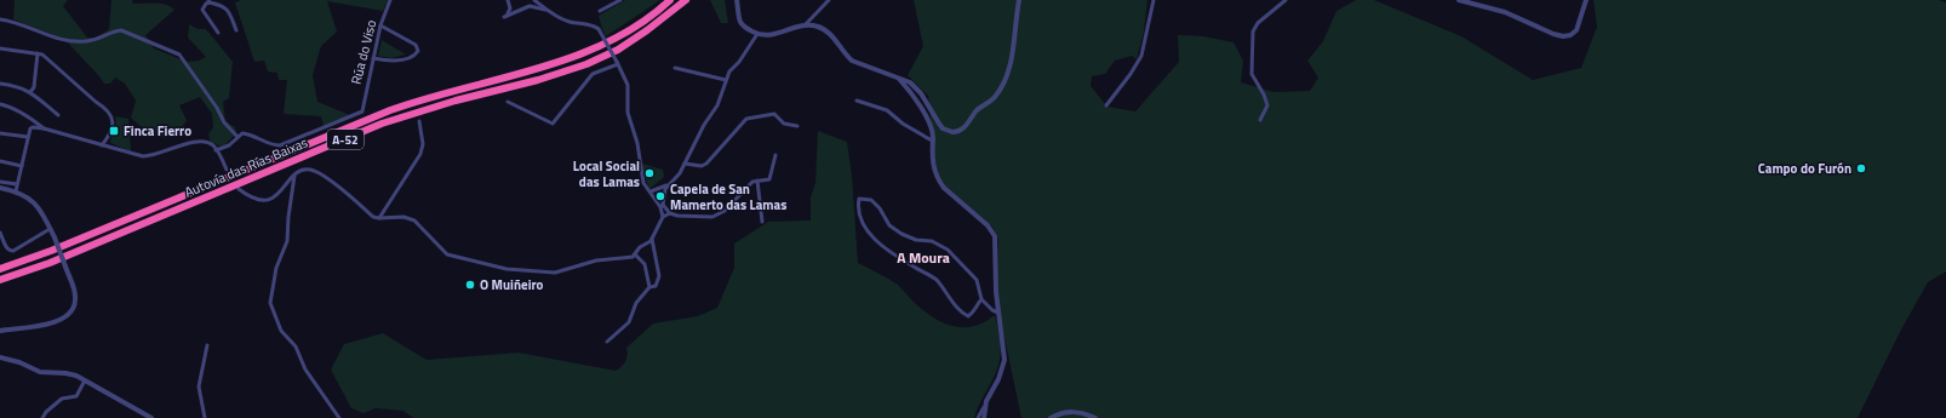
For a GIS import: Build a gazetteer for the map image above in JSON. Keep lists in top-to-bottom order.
{
  "streets": {
    "highway": ["A-52", "Autovía das Rías Baixas"],
    "street": ["Rúa do Viso"]
  },
  "districts": ["A Moura"],
  "places": {
    "transit": ["Finca Fierro"],
    "other": [
      "Campo do Furón",
      "Local Social das Lamas",
      "Capela de San Mamerto das Lamas",
      "O Muiñeiro"
    ]
  }
}
